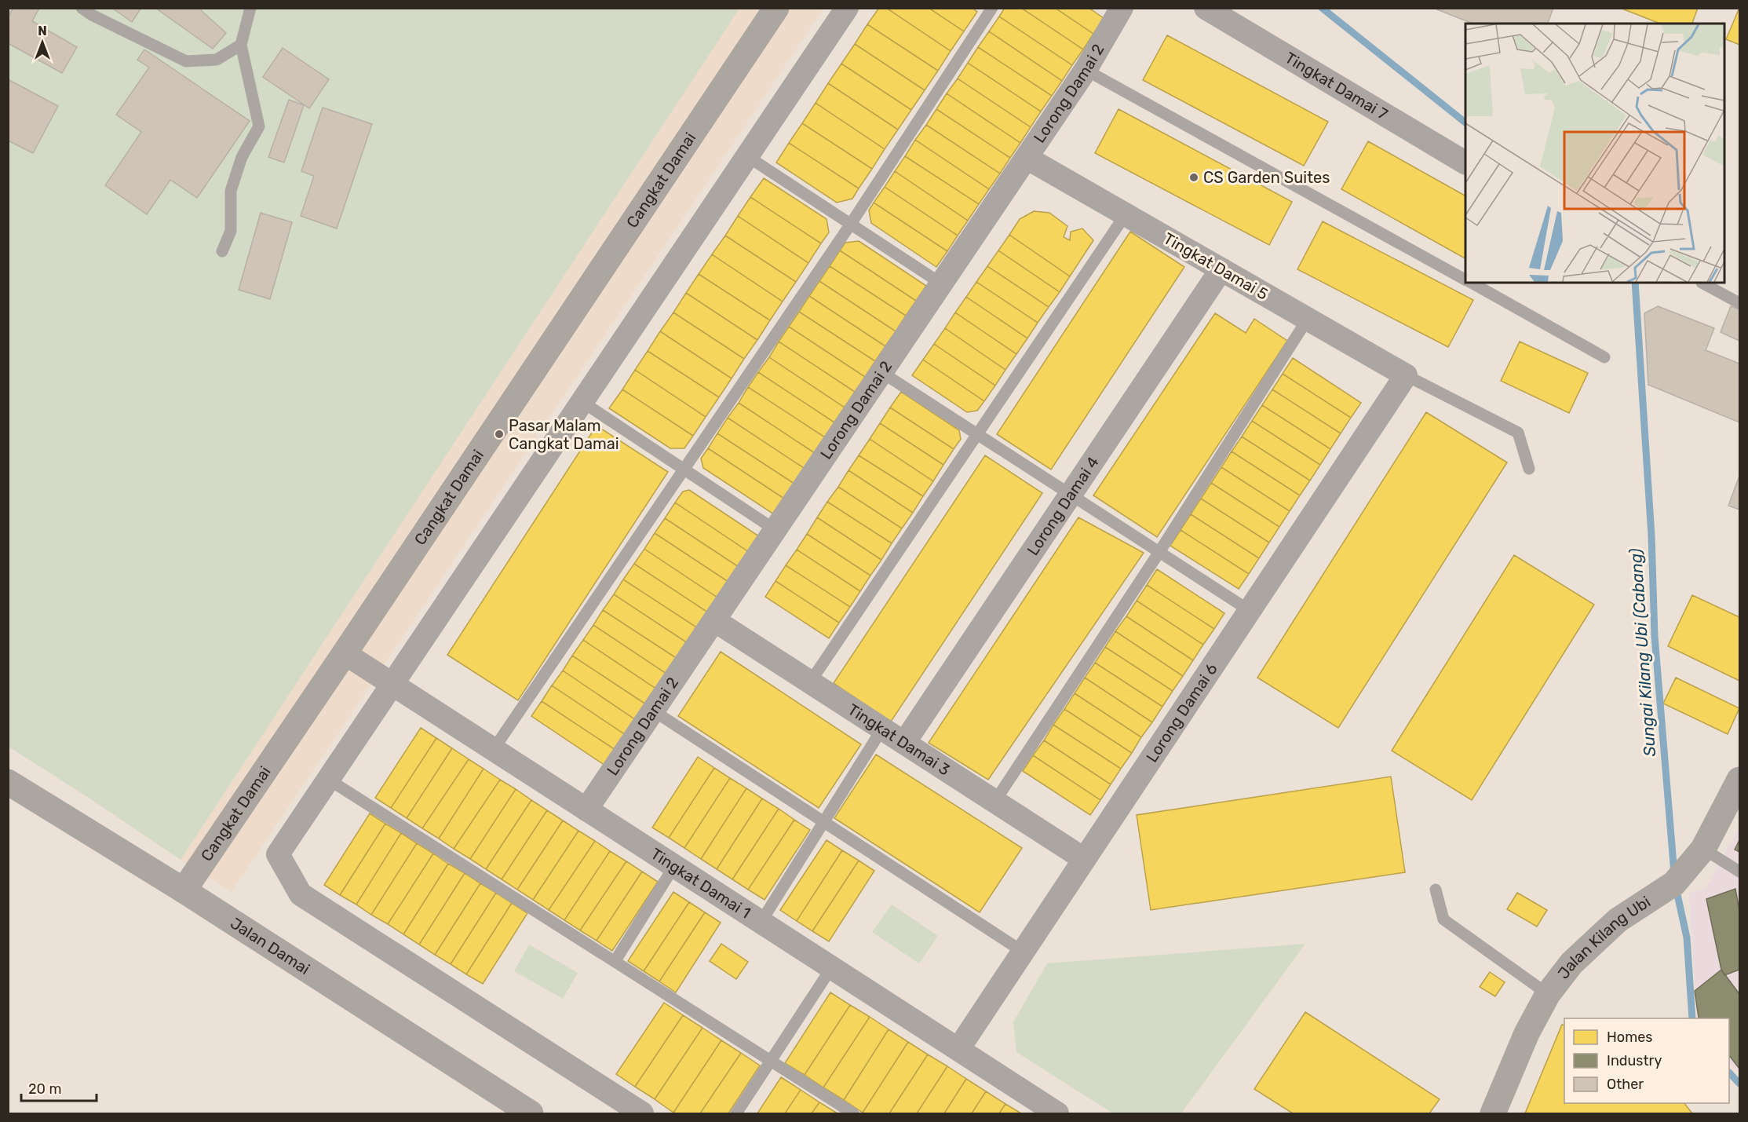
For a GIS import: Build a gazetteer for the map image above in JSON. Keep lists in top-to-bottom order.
{
  "streets": {
    "street": [
      "Tingkat Damai 7",
      "Lorong Damai 2",
      "Cangkat Damai",
      "Tingkat Damai 5",
      "Lorong Damai 4",
      "Lorong Damai 6",
      "Tingkat Damai 3",
      "Tingkat Damai 1",
      "Jalan Kilang Ubi",
      "Jalan Damai"
    ]
  },
  "crossings": [
    ["Lorong Damai 2", "Tingkat Damai 5"],
    ["Lorong Damai 2", "Tingkat Damai 3"],
    ["Lorong Damai 2", "Tingkat Damai 1"],
    ["Cangkat Damai", "Tingkat Damai 1"],
    ["Cangkat Damai", "Jalan Damai"],
    ["Tingkat Damai 5", "Lorong Damai 4"],
    ["Tingkat Damai 5", "Lorong Damai 6"],
    ["Lorong Damai 4", "Tingkat Damai 3"],
    ["Lorong Damai 6", "Tingkat Damai 3"],
    ["Lorong Damai 6", "Tingkat Damai 1"]
  ],
  "water": ["Sungai Kilang Ubi (Cabang)"],
  "places": ["CS Garden Suites", "Pasar Malam Cangkat Damai"],
  "legend": ["Homes", "Industry", "Other"],
  "scale_bar": "20 m",
  "north": "top"
}
